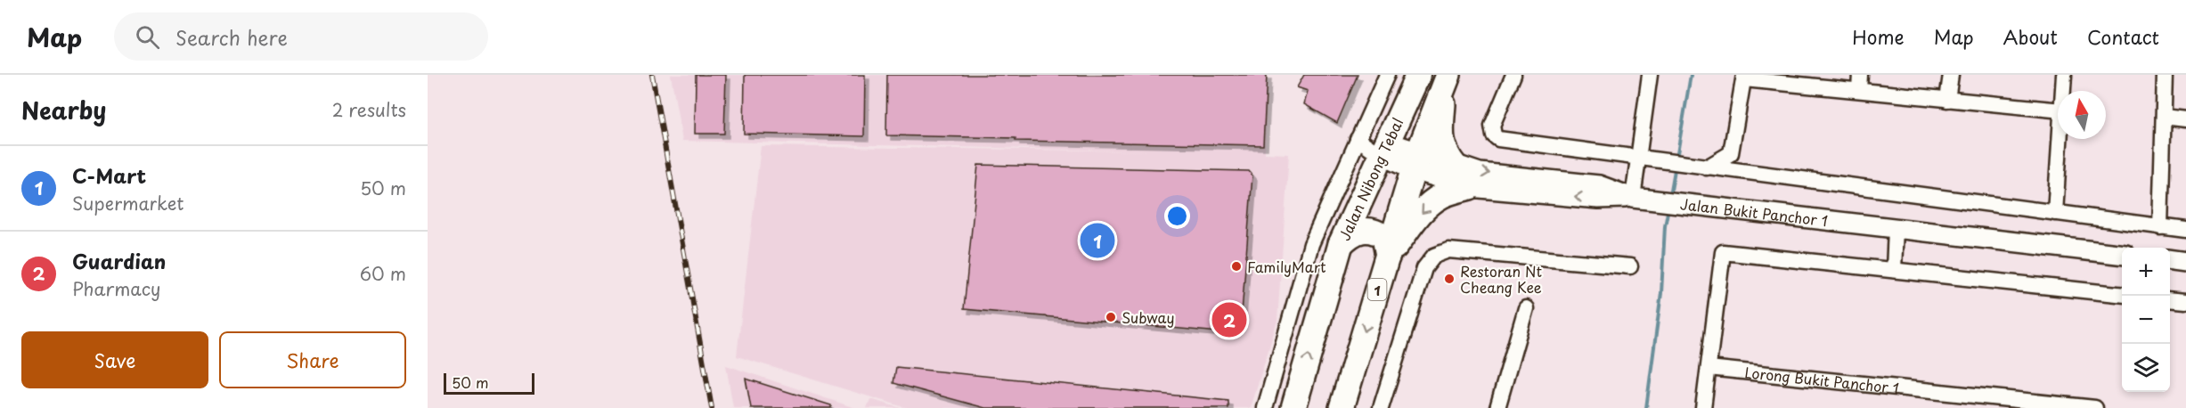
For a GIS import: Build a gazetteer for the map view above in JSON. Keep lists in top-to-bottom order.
{
  "streets": {
    "highway": ["Jalan Nibong Tebal", "1"],
    "street": ["Jalan Bukit Panchor 1", "Lorong Bukit Panchor 1"]
  },
  "crossings": [
    ["Jalan Nibong Tebal", "Jalan Bukit Panchor 1"]
  ],
  "places": ["FamilyMart", "Restoran Nt Cheang Kee", "Subway"],
  "scale_bar": "50 m",
  "north": "top",
  "page": {
    "header": "Map",
    "search": "Search here",
    "nav": [
      "Home",
      "Map",
      "About",
      "Contact"
    ],
    "heading": ["Nearby", "2 results"],
    "list": [
      {
        "mark": "1",
        "name": "C-Mart",
        "note": "Supermarket",
        "value": "50 m"
      },
      {
        "mark": "2",
        "name": "Guardian",
        "note": "Pharmacy",
        "value": "60 m"
      }
    ],
    "pins": ["1", "2"],
    "map_buttons": ["+", "−"],
    "buttons": ["Save", "Share"],
    "scale": "50 m"
  }
}
